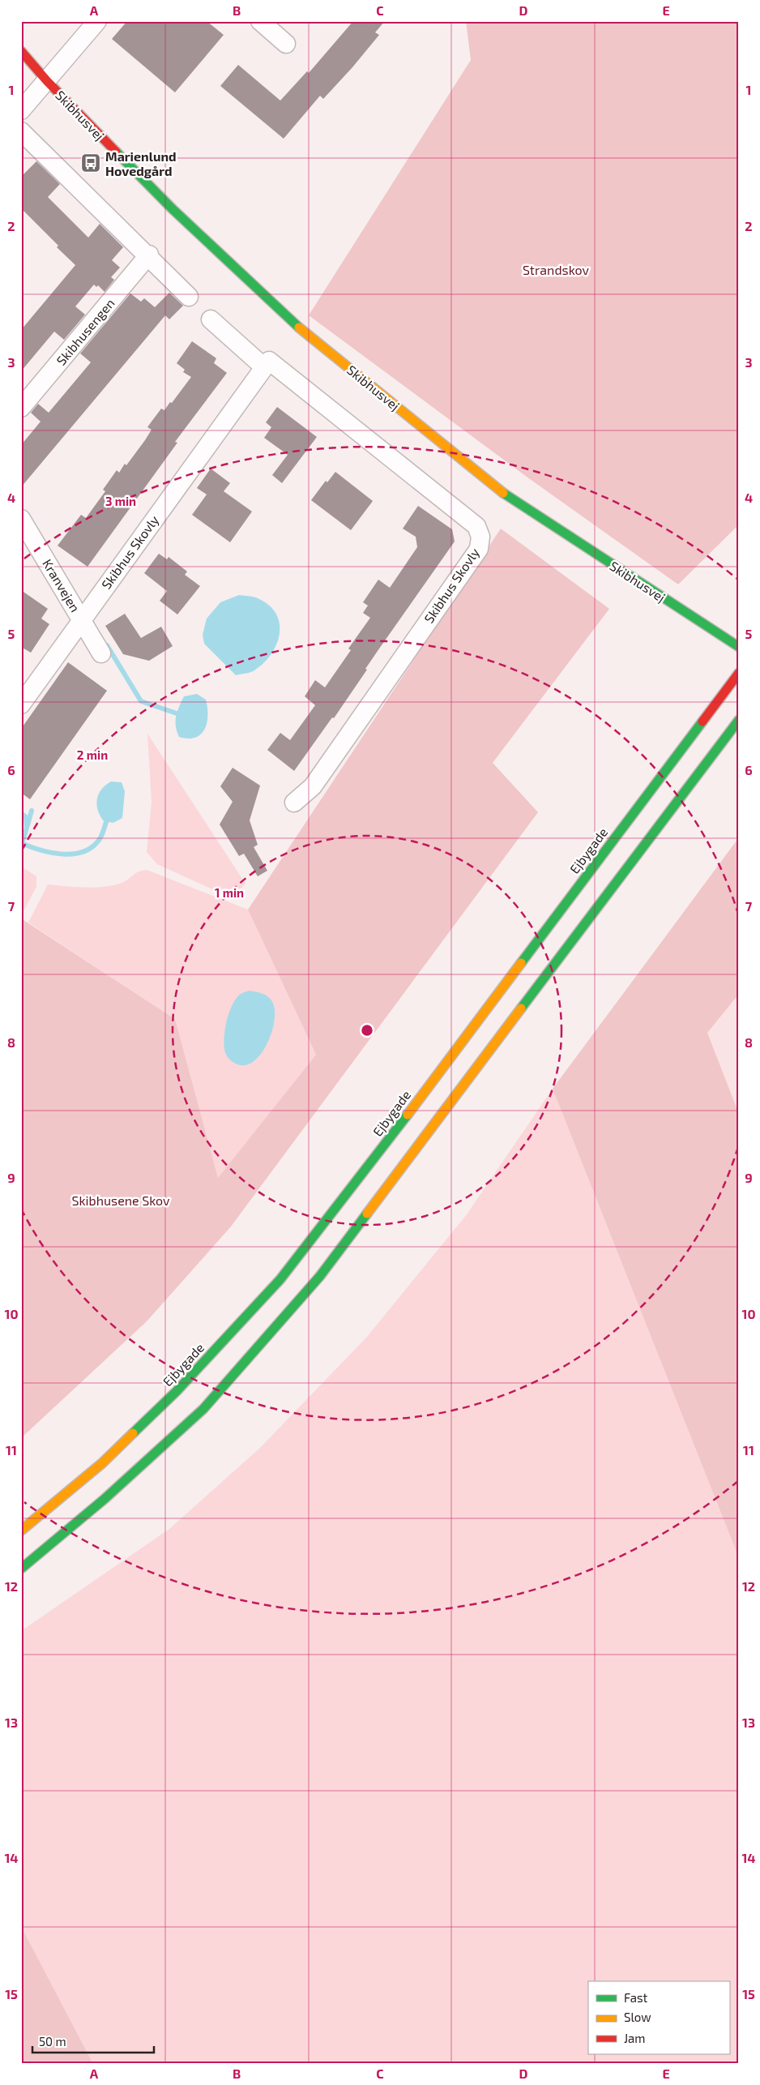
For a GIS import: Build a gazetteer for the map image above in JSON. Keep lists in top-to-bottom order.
{
  "streets": {
    "main road": ["Skibhusvej", "Ejbygade"],
    "street": ["Skibhusengen", "Skibhus Skovly", "Kranvejen"]
  },
  "crossings": [
    ["Skibhus Skovly", "Kranvejen"]
  ],
  "parks": ["Strandskov", "Skibhusene Skov"],
  "places": {
    "bus stop": ["Marienlund Hovedgård"]
  },
  "legend": ["Fast", "Slow", "Jam"],
  "scale_bar": "50 m",
  "grid": {
    "columns": [
      "A",
      "B",
      "C",
      "D",
      "E"
    ],
    "rows": [
      "1",
      "2",
      "3",
      "4",
      "5",
      "6",
      "7",
      "8",
      "9",
      "10",
      "11",
      "12",
      "13",
      "14",
      "15"
    ]
  },
  "rings": ["3 min", "2 min", "1 min"]
}
